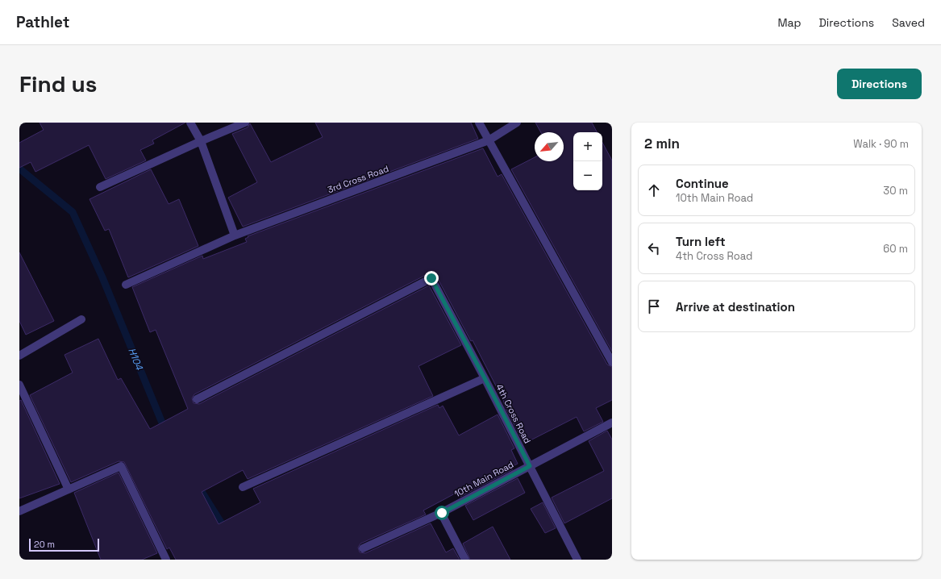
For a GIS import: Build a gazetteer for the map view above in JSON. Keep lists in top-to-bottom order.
{
  "streets": {
    "street": ["3rd Cross Road", "4th Cross Road", "10th Main Road"]
  },
  "crossings": [
    ["4th Cross Road", "10th Main Road"]
  ],
  "water": ["H104"],
  "scale_bar": "20 m",
  "north": "bottom left",
  "page": {
    "header": "Pathlet",
    "nav": ["Map", "Directions", "Saved"],
    "buttons": "Directions",
    "title": "Find us",
    "heading": ["2 min", "Walk · 90 m"],
    "map_buttons": ["+", "−"],
    "list": [
      ["Continue", "10th Main Road", "30 m"],
      ["Turn left", "4th Cross Road", "60 m"],
      "Arrive at destination"
    ],
    "scale": "20 m"
  }
}
